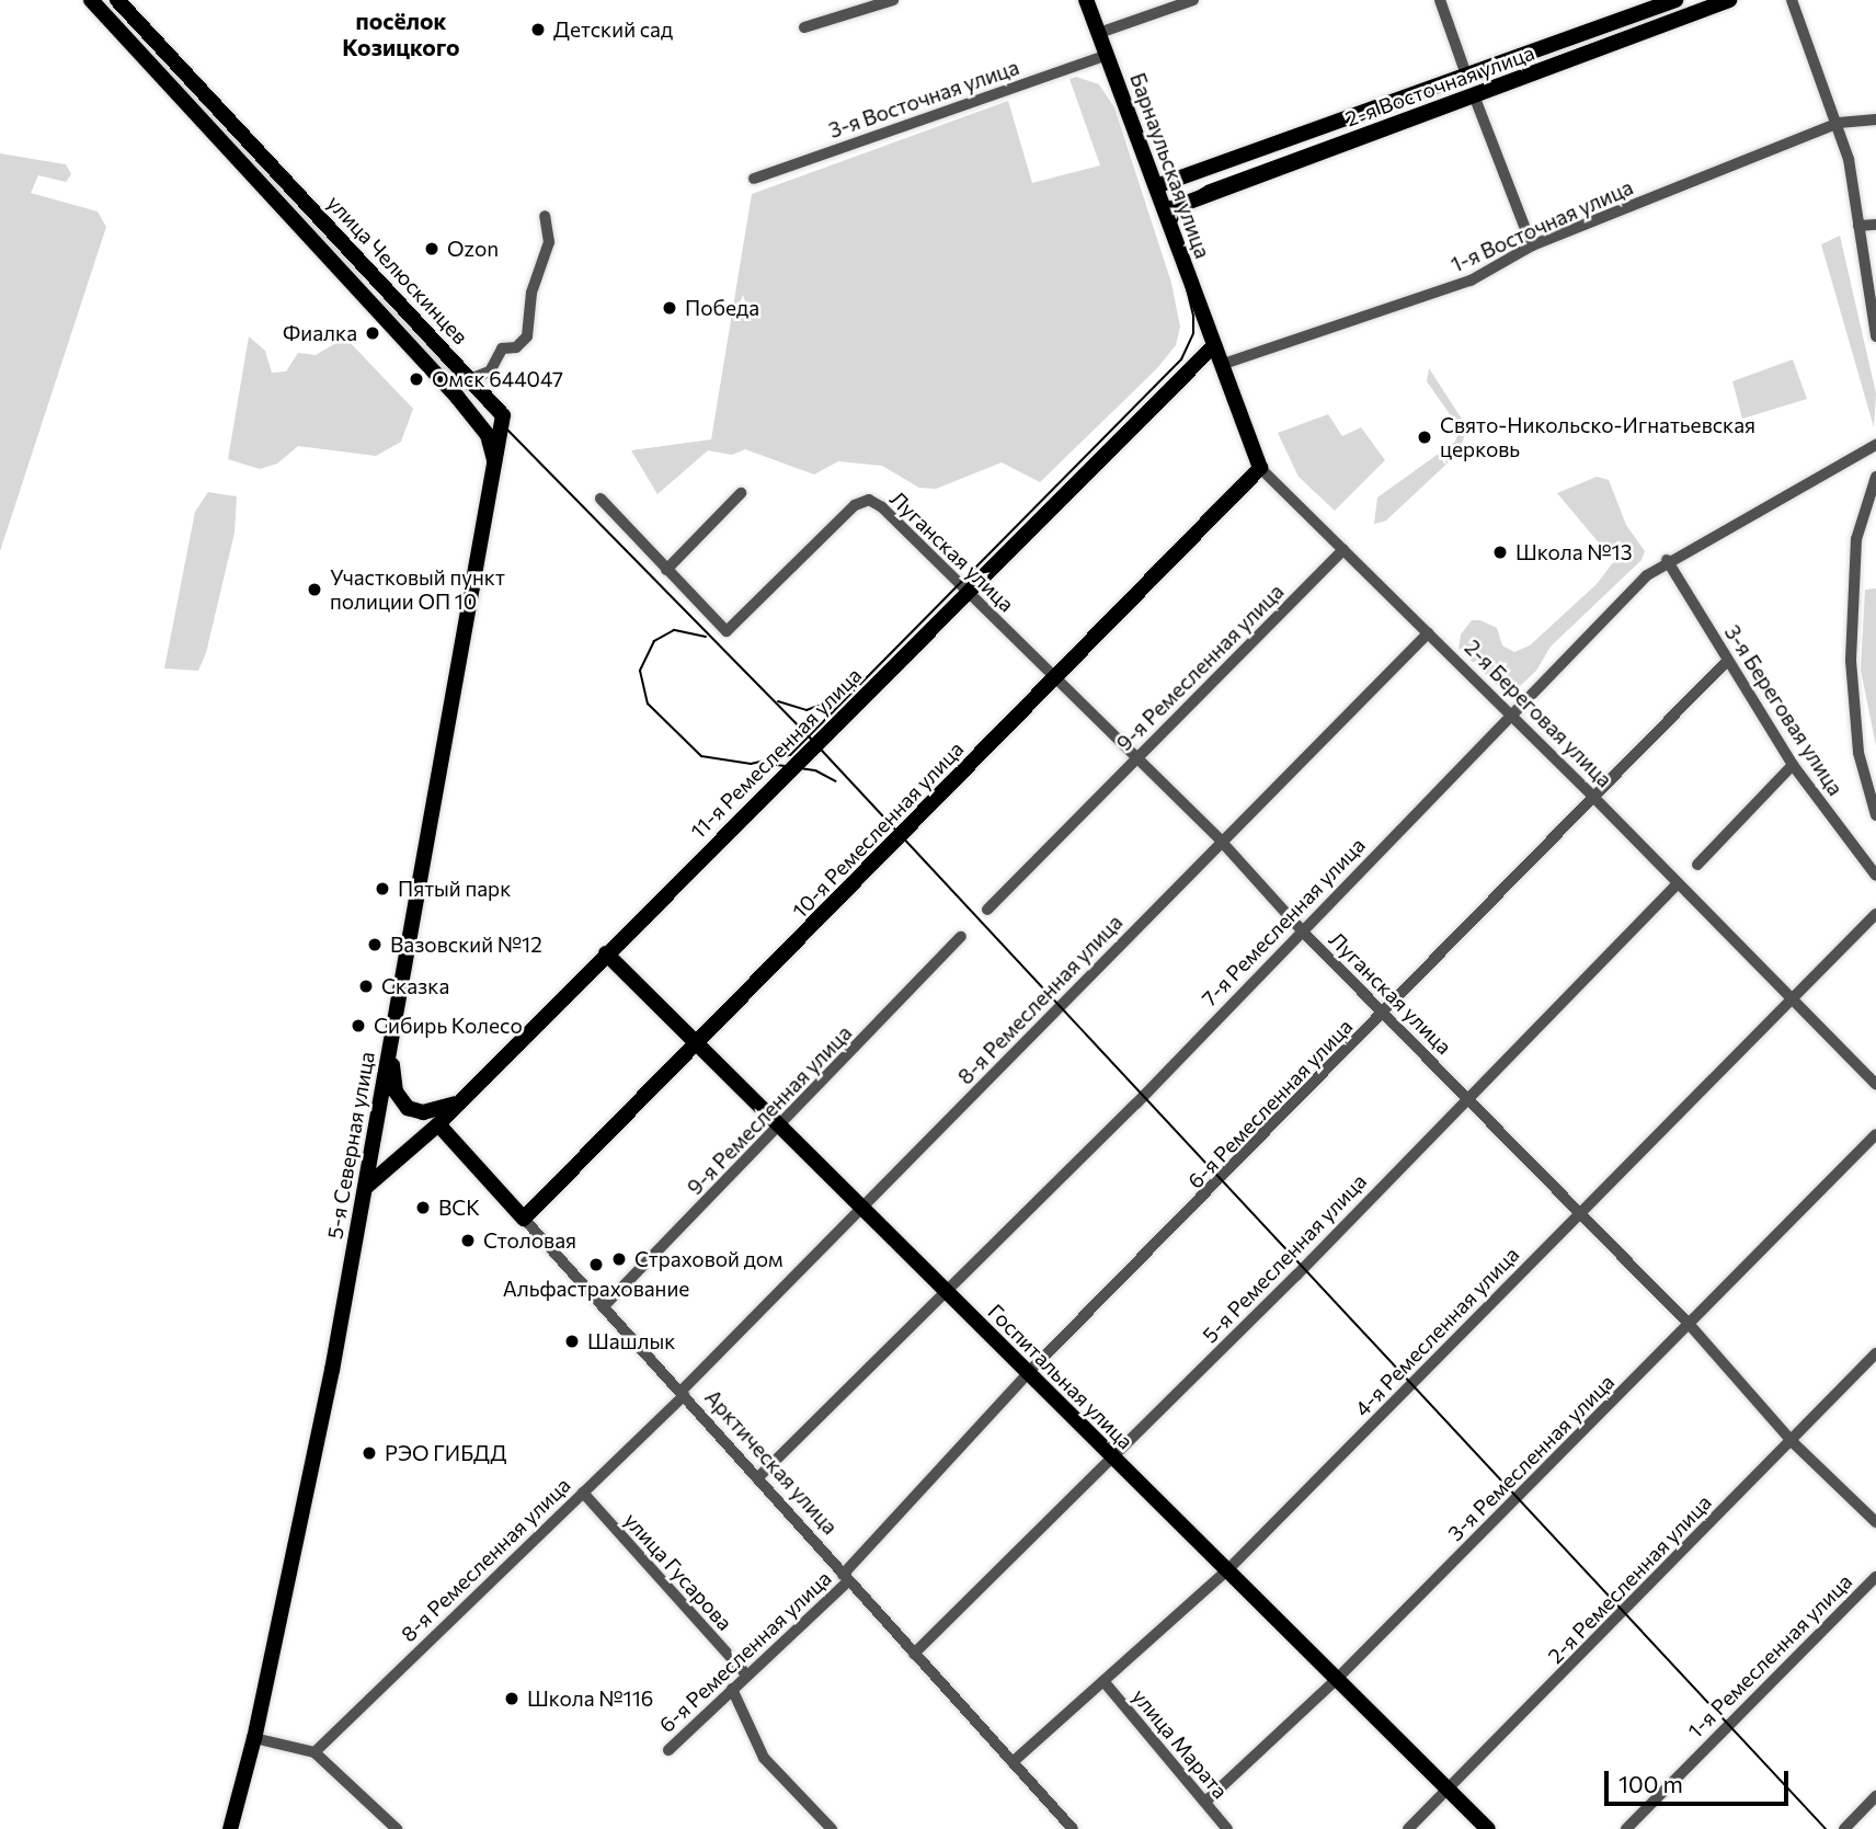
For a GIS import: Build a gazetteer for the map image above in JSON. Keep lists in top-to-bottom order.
{
  "streets": {
    "main road": [
      "2-я Восточная улица",
      "Барнаульская улица",
      "улица Челюскинцев",
      "2-я Береговая улица",
      "11-я Ремесленная улица",
      "10-я Ремесленная улица",
      "5-я Северная улица",
      "Госпитальная улица",
      "Арктическая улица"
    ],
    "street": [
      "3-я Восточная улица",
      "1-я Восточная улица",
      "Луганская улица",
      "9-я Ремесленная улица",
      "3-я Береговая улица",
      "7-я Ремесленная улица",
      "8-я Ремесленная улица",
      "6-я Ремесленная улица",
      "5-я Ремесленная улица",
      "4-я Ремесленная улица",
      "3-я Ремесленная улица",
      "улица Гусарова",
      "2-я Ремесленная улица",
      "1-я Ремесленная улица",
      "улица Марата"
    ]
  },
  "crossings": [
    ["2-я Восточная улица", "Барнаульская улица"],
    ["3-я Восточная улица", "Барнаульская улица"],
    ["Барнаульская улица", "2-я Береговая улица"],
    ["Барнаульская улица", "11-я Ремесленная улица"],
    ["1-я Восточная улица", "2-я Береговая улица"],
    ["улица Челюскинцев", "5-я Северная улица"],
    ["Луганская улица", "9-я Ремесленная улица"],
    ["Луганская улица", "11-я Ремесленная улица"],
    ["Луганская улица", "10-я Ремесленная улица"],
    ["Луганская улица", "7-я Ремесленная улица"],
    ["Луганская улица", "8-я Ремесленная улица"],
    ["Луганская улица", "6-я Ремесленная улица"],
    ["Луганская улица", "5-я Ремесленная улица"],
    ["Луганская улица", "4-я Ремесленная улица"],
    ["Луганская улица", "3-я Ремесленная улица"],
    ["Луганская улица", "2-я Ремесленная улица"],
    ["9-я Ремесленная улица", "2-я Береговая улица"],
    ["9-я Ремесленная улица", "Госпитальная улица"],
    ["9-я Ремесленная улица", "Арктическая улица"],
    ["3-я Береговая улица", "7-я Ремесленная улица"],
    ["3-я Береговая улица", "6-я Ремесленная улица"],
    ["2-я Береговая улица", "11-я Ремесленная улица"],
    ["2-я Береговая улица", "10-я Ремесленная улица"],
    ["2-я Береговая улица", "7-я Ремесленная улица"],
    ["2-я Береговая улица", "8-я Ремесленная улица"],
    ["2-я Береговая улица", "6-я Ремесленная улица"],
    ["2-я Береговая улица", "5-я Ремесленная улица"],
    ["2-я Береговая улица", "4-я Ремесленная улица"],
    ["11-я Ремесленная улица", "5-я Северная улица"],
    ["11-я Ремесленная улица", "Госпитальная улица"],
    ["11-я Ремесленная улица", "Арктическая улица"],
    ["10-я Ремесленная улица", "Госпитальная улица"],
    ["10-я Ремесленная улица", "Арктическая улица"],
    ["7-я Ремесленная улица", "Госпитальная улица"],
    ["7-я Ремесленная улица", "Арктическая улица"],
    ["8-я Ремесленная улица", "Госпитальная улица"],
    ["8-я Ремесленная улица", "Арктическая улица"],
    ["8-я Ремесленная улица", "улица Гусарова"],
    ["6-я Ремесленная улица", "Госпитальная улица"],
    ["6-я Ремесленная улица", "Арктическая улица"],
    ["6-я Ремесленная улица", "улица Гусарова"],
    ["5-я Ремесленная улица", "Госпитальная улица"],
    ["5-я Ремесленная улица", "Арктическая улица"],
    ["4-я Ремесленная улица", "Госпитальная улица"],
    ["4-я Ремесленная улица", "Арктическая улица"],
    ["4-я Ремесленная улица", "улица Марата"],
    ["Госпитальная улица", "3-я Ремесленная улица"],
    ["Госпитальная улица", "2-я Ремесленная улица"],
    ["3-я Ремесленная улица", "улица Марата"]
  ],
  "districts": ["посёлок Козицкого"],
  "places": [
    "Детский сад",
    "Ozon",
    "Победа",
    "Фиалка",
    "Омск 644047",
    "Свято-Никольско-Игнатьевская церковь",
    "Школа №13",
    "Участковый пункт полиции ОП 10",
    "Пятый парк",
    "Вазовский №12",
    "Сказка",
    "Сибирь Колесо",
    "ВСК",
    "Столовая",
    "Страховой дом",
    "Альфастрахование",
    "Шашлык",
    "РЭО ГИБДД",
    "Школа №116"
  ],
  "scale_bar": "100 m"
}
